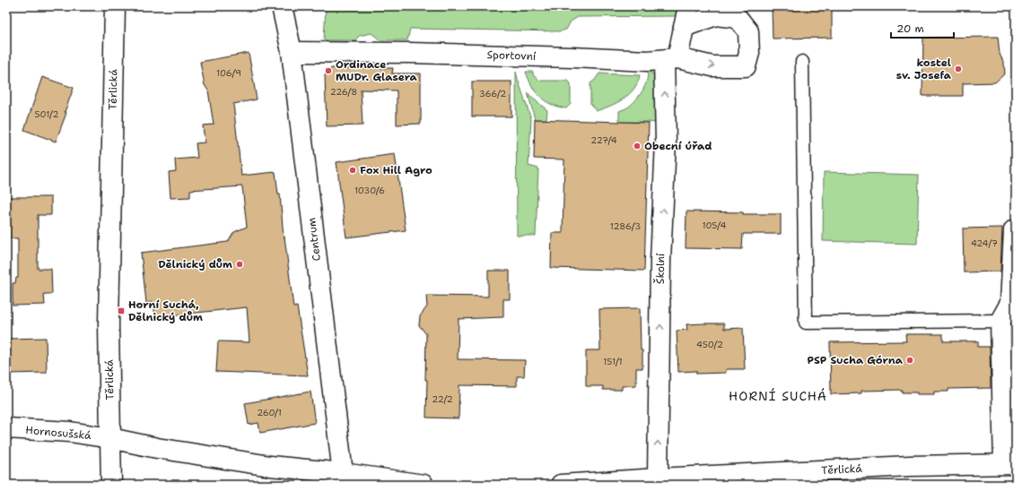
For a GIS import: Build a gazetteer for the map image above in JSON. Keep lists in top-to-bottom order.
{
  "streets": {
    "street": [
      "Sportovní",
      "Těrlická",
      "Centrum",
      "Školní",
      "Hornosušská"
    ]
  },
  "crossings": [
    ["Sportovní", "Centrum"],
    ["Sportovní", "Školní"],
    ["Těrlická", "Školní"],
    ["Těrlická", "Hornosušská"]
  ],
  "one_way": ["Školní"],
  "districts": ["HORNÍ SUCHÁ"],
  "places": {
    "other": [
      "kostel sv. Josefa",
      "Ordinace MUDr. Glasera",
      "Obecní úřad",
      "Fox Hill Agro",
      "Dělnický dům",
      "PSP Sucha Górna"
    ],
    "transit": ["Horní Suchá, Dělnický dům"]
  },
  "house_numbers": [
    "106/9",
    "226/8",
    "366/2",
    "501/2",
    "227/4",
    "1030/6",
    "105/4",
    "1286/3",
    "424/7",
    "450/2",
    "151/1",
    "22/2",
    "260/1"
  ],
  "scale_bar": "20 m"
}
